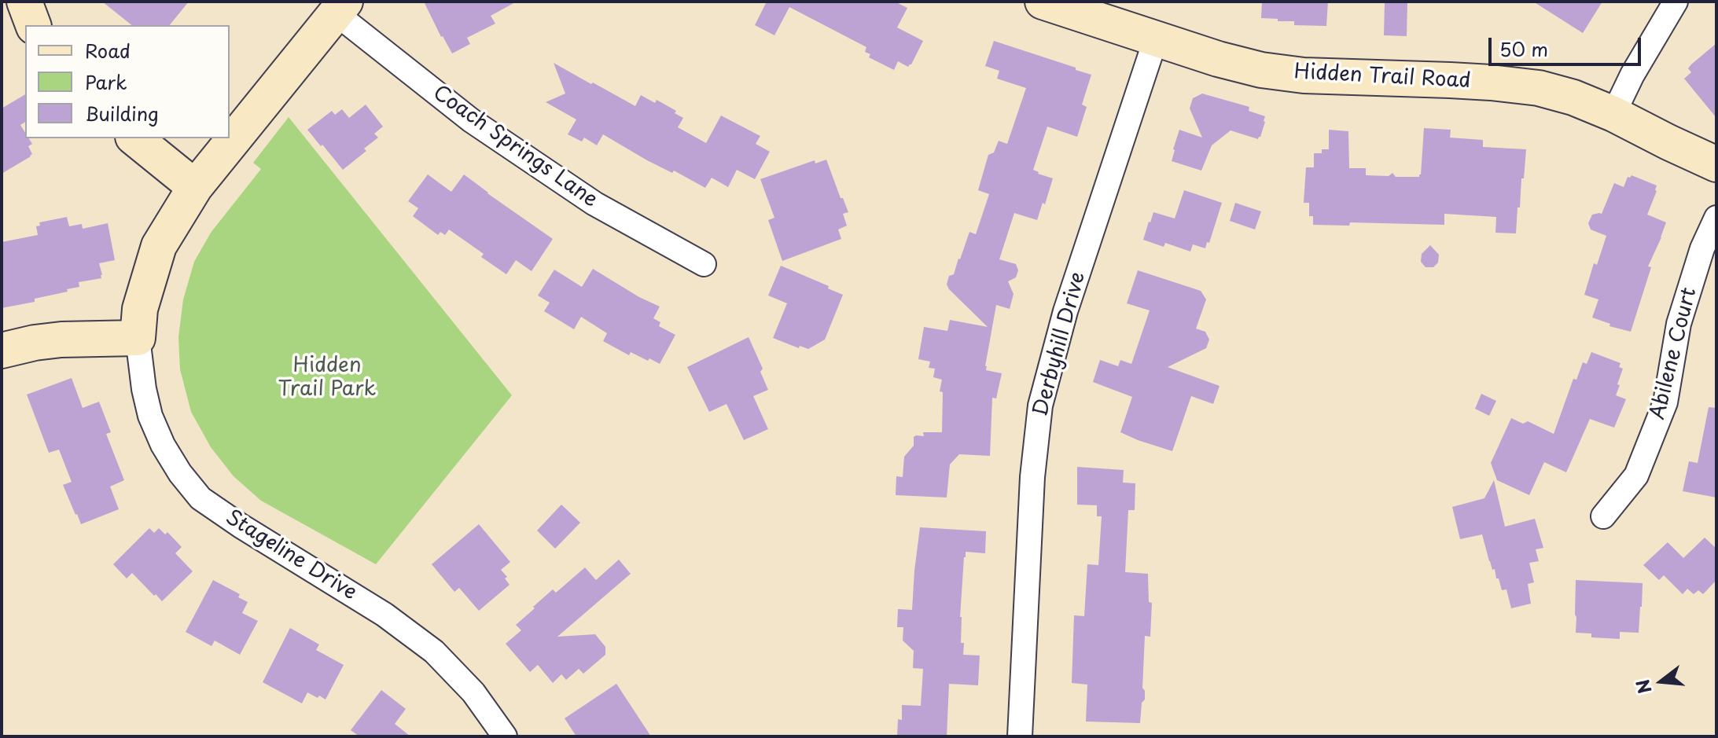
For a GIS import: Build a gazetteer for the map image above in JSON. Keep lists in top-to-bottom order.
{
  "streets": {
    "street": [
      "Hidden Trail Road",
      "Coach Springs Lane",
      "Derbyhill Drive",
      "Abilene Court",
      "Stageline Drive"
    ]
  },
  "crossings": [
    ["Hidden Trail Road", "Derbyhill Drive"]
  ],
  "parks": ["Hidden Trail Park"],
  "legend": ["Road", "Park", "Building"],
  "scale_bar": "50 m",
  "north": "left"
}
